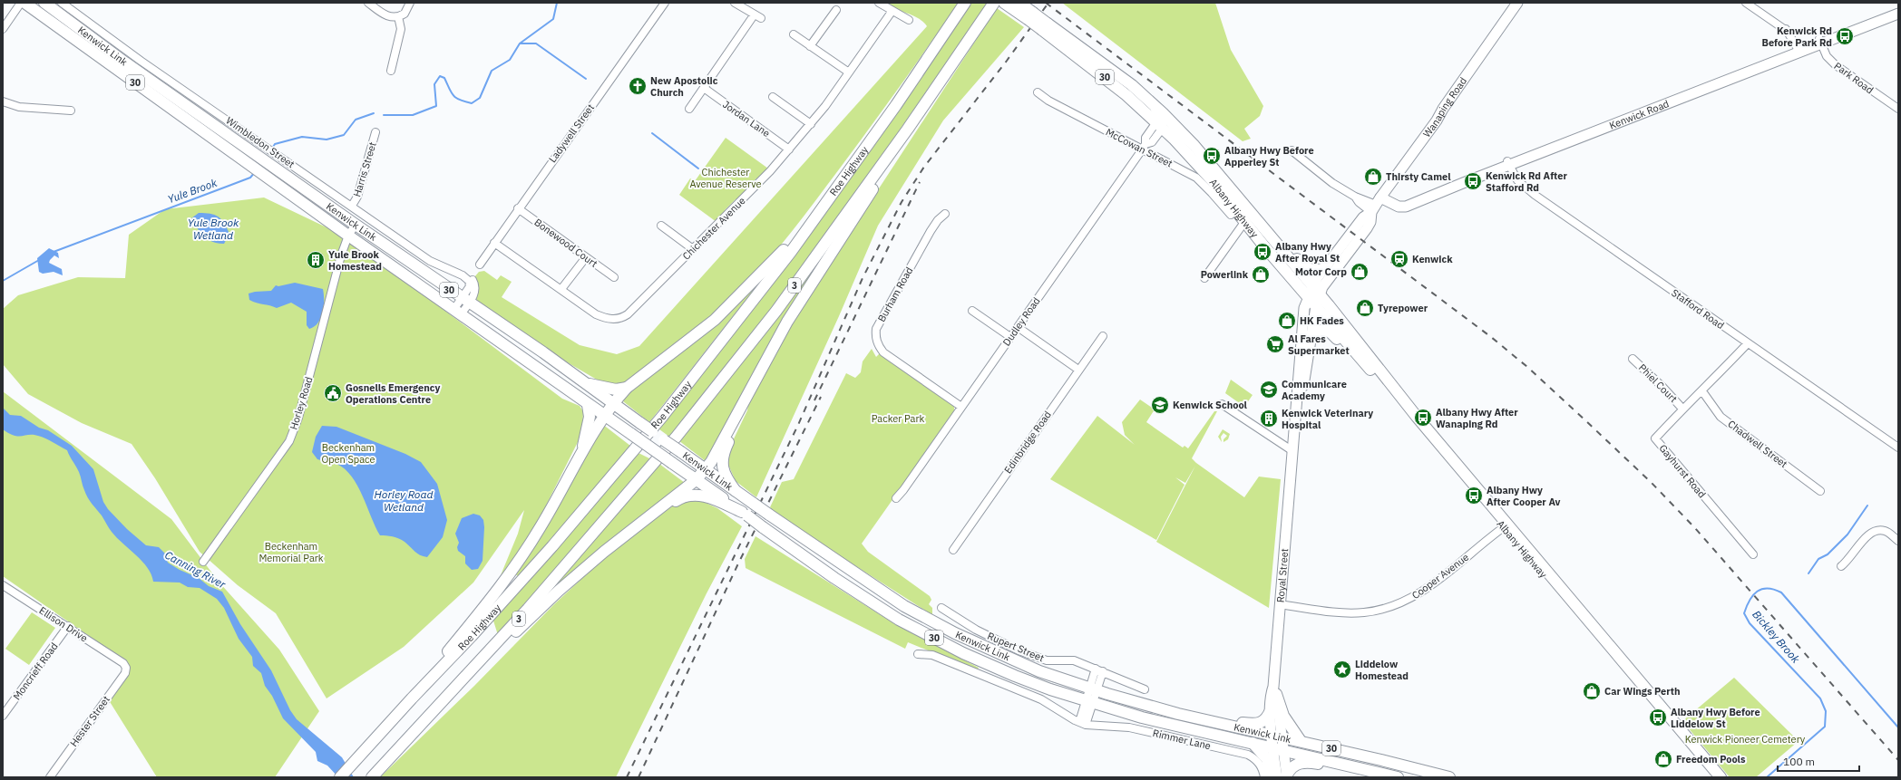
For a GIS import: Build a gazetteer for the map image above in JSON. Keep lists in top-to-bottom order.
{
  "streets": {
    "highway": [
      "Kenwick Link",
      "30",
      "Roe Highway",
      "Albany Highway",
      "3"
    ],
    "main road": ["Wanaping Road", "Kenwick Road", "Royal Street"],
    "street": [
      "Park Road",
      "Jordan Lane",
      "Ladywell Street",
      "Wimbledon Street",
      "McCowan Street",
      "Harris Street",
      "Chichester Avenue",
      "Bonewood Court",
      "Burham Road",
      "Stafford Road",
      "Dudley Road",
      "Phiel Court",
      "Horley Road",
      "Edinbridge Road",
      "Chadwell Street",
      "Gayhurst Road",
      "Cooper Avenue",
      "Ellison Drive",
      "Rupert Street",
      "Moncrieff Road",
      "Hester Street",
      "Rimmer Lane"
    ]
  },
  "crossings": [
    ["Kenwick Link", "Wimbledon Street"],
    ["Kenwick Link", "Horley Road"],
    ["Kenwick Link", "Royal Street"],
    ["Park Road", "Kenwick Road"],
    ["Wanaping Road", "Kenwick Road"],
    ["Wanaping Road", "Albany Highway"],
    ["Wanaping Road", "Royal Street"],
    ["Kenwick Road", "Stafford Road"],
    ["Jordan Lane", "Chichester Avenue"],
    ["Ladywell Street", "Chichester Avenue"],
    ["Ladywell Street", "Bonewood Court"],
    ["Wimbledon Street", "Harris Street"],
    ["McCowan Street", "Dudley Road"],
    ["Albany Highway", "Dudley Road"],
    ["Albany Highway", "Royal Street"],
    ["Albany Highway", "Cooper Avenue"],
    ["Burham Road", "Dudley Road"],
    ["Stafford Road", "Gayhurst Road"],
    ["Phiel Court", "Gayhurst Road"],
    ["Chadwell Street", "Gayhurst Road"],
    ["Royal Street", "Cooper Avenue"],
    ["Ellison Drive", "Moncrieff Road"],
    ["Ellison Drive", "Hester Street"]
  ],
  "water": [
    "Yule Brook",
    "Yule Brook Wetland",
    "Horley Road Wetland",
    "Canning River",
    "Bickley Brook"
  ],
  "parks": [
    "Chichester Avenue Reserve",
    "Packer Park",
    "Beckenham Open Space",
    "Beckenham Memorial Park",
    "Kenwick Pioneer Cemetery"
  ],
  "places": {
    "bus stop": [
      "Kenwick Rd Before Park Rd",
      "Albany Hwy Before Apperley St",
      "Kenwick Rd After Stafford Rd",
      "Albany Hwy After Royal St",
      "Albany Hwy After Wanaping Rd",
      "Albany Hwy After Cooper Av",
      "Albany Hwy Before Liddelow St"
    ],
    "church": ["New Apostolic Church"],
    "shop": [
      "Thirsty Camel",
      "Motor Corp",
      "Powerlink",
      "Tyrepower",
      "HK Fades",
      "Car Wings Perth",
      "Freedom Pools"
    ],
    "station": ["Kenwick"],
    "building": ["Yule Brook Homestead", "Kenwick Veterinary Hospital"],
    "supermarket": ["Al Fares Supermarket"],
    "school or university": ["Communicare Academy", "Kenwick School"],
    "public building": ["Gosnells Emergency Operations Centre"],
    "place": ["Liddelow Homestead"]
  },
  "scale_bar": "100 m"
}
